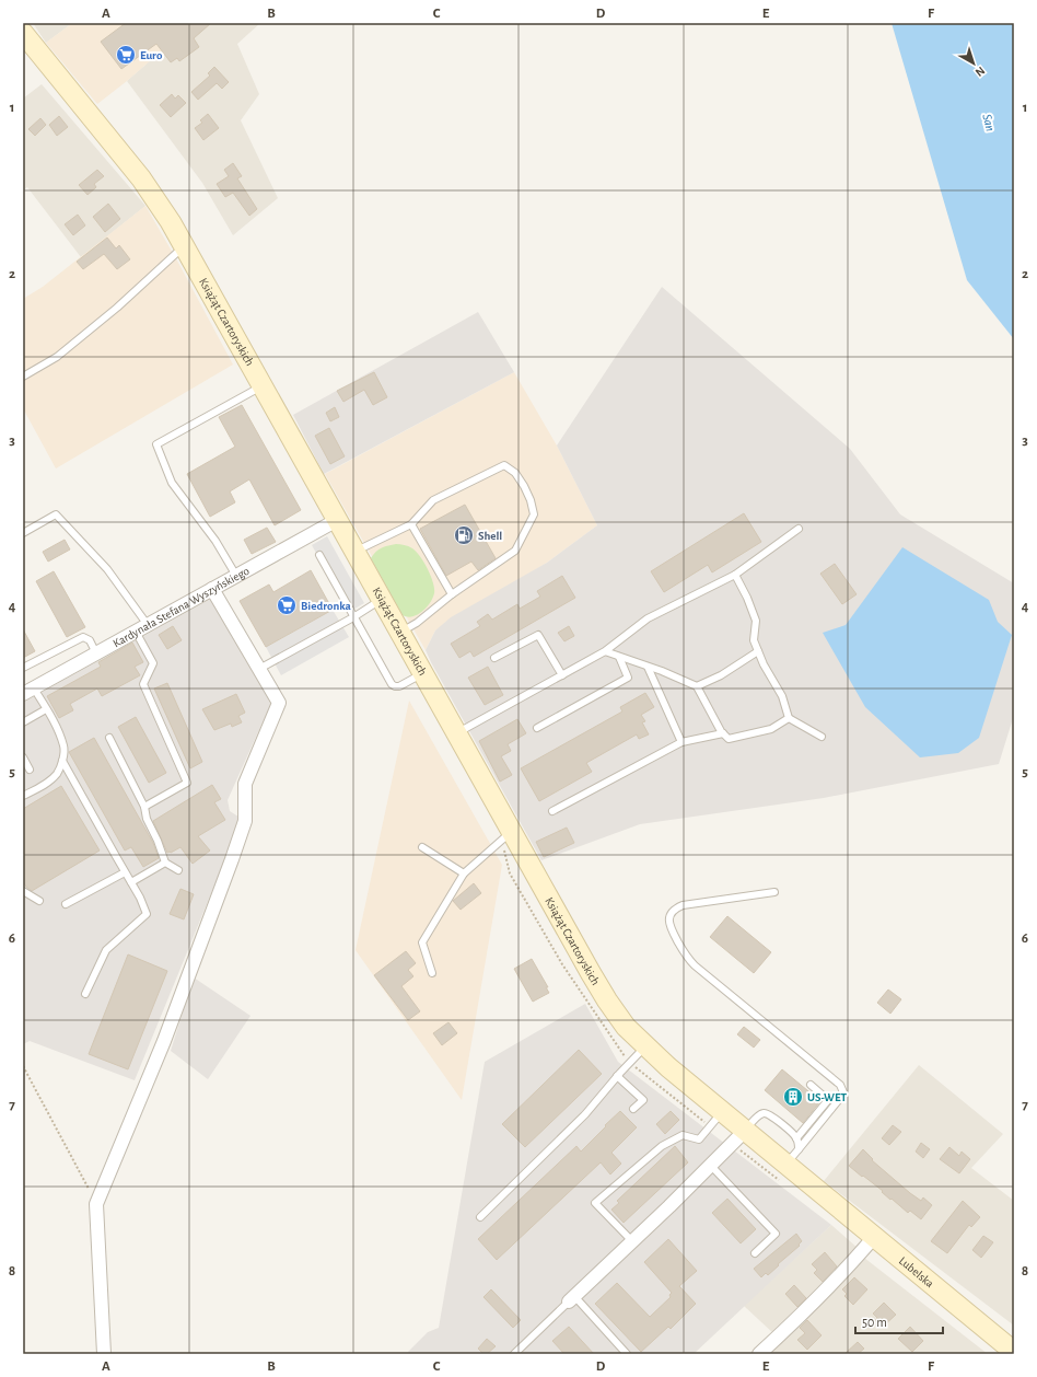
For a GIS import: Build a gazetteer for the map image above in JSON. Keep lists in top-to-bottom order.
{
  "streets": {
    "main road": ["Książąt Czartoryskich", "Lubelska"],
    "street": ["Kardynała Stefana Wyszyńskiego"]
  },
  "crossings": [
    ["Książąt Czartoryskich", "Kardynała Stefana Wyszyńskiego"],
    ["Książąt Czartoryskich", "Lubelska"]
  ],
  "water": ["San"],
  "places": {
    "supermarket": ["Euro", "Biedronka"],
    "fuel station": ["Shell"],
    "building": ["US-WET"]
  },
  "scale_bar": "50 m",
  "north": "bottom right",
  "grid": {
    "columns": [
      "A",
      "B",
      "C",
      "D",
      "E",
      "F"
    ],
    "rows": [
      "1",
      "2",
      "3",
      "4",
      "5",
      "6",
      "7",
      "8"
    ]
  }
}
